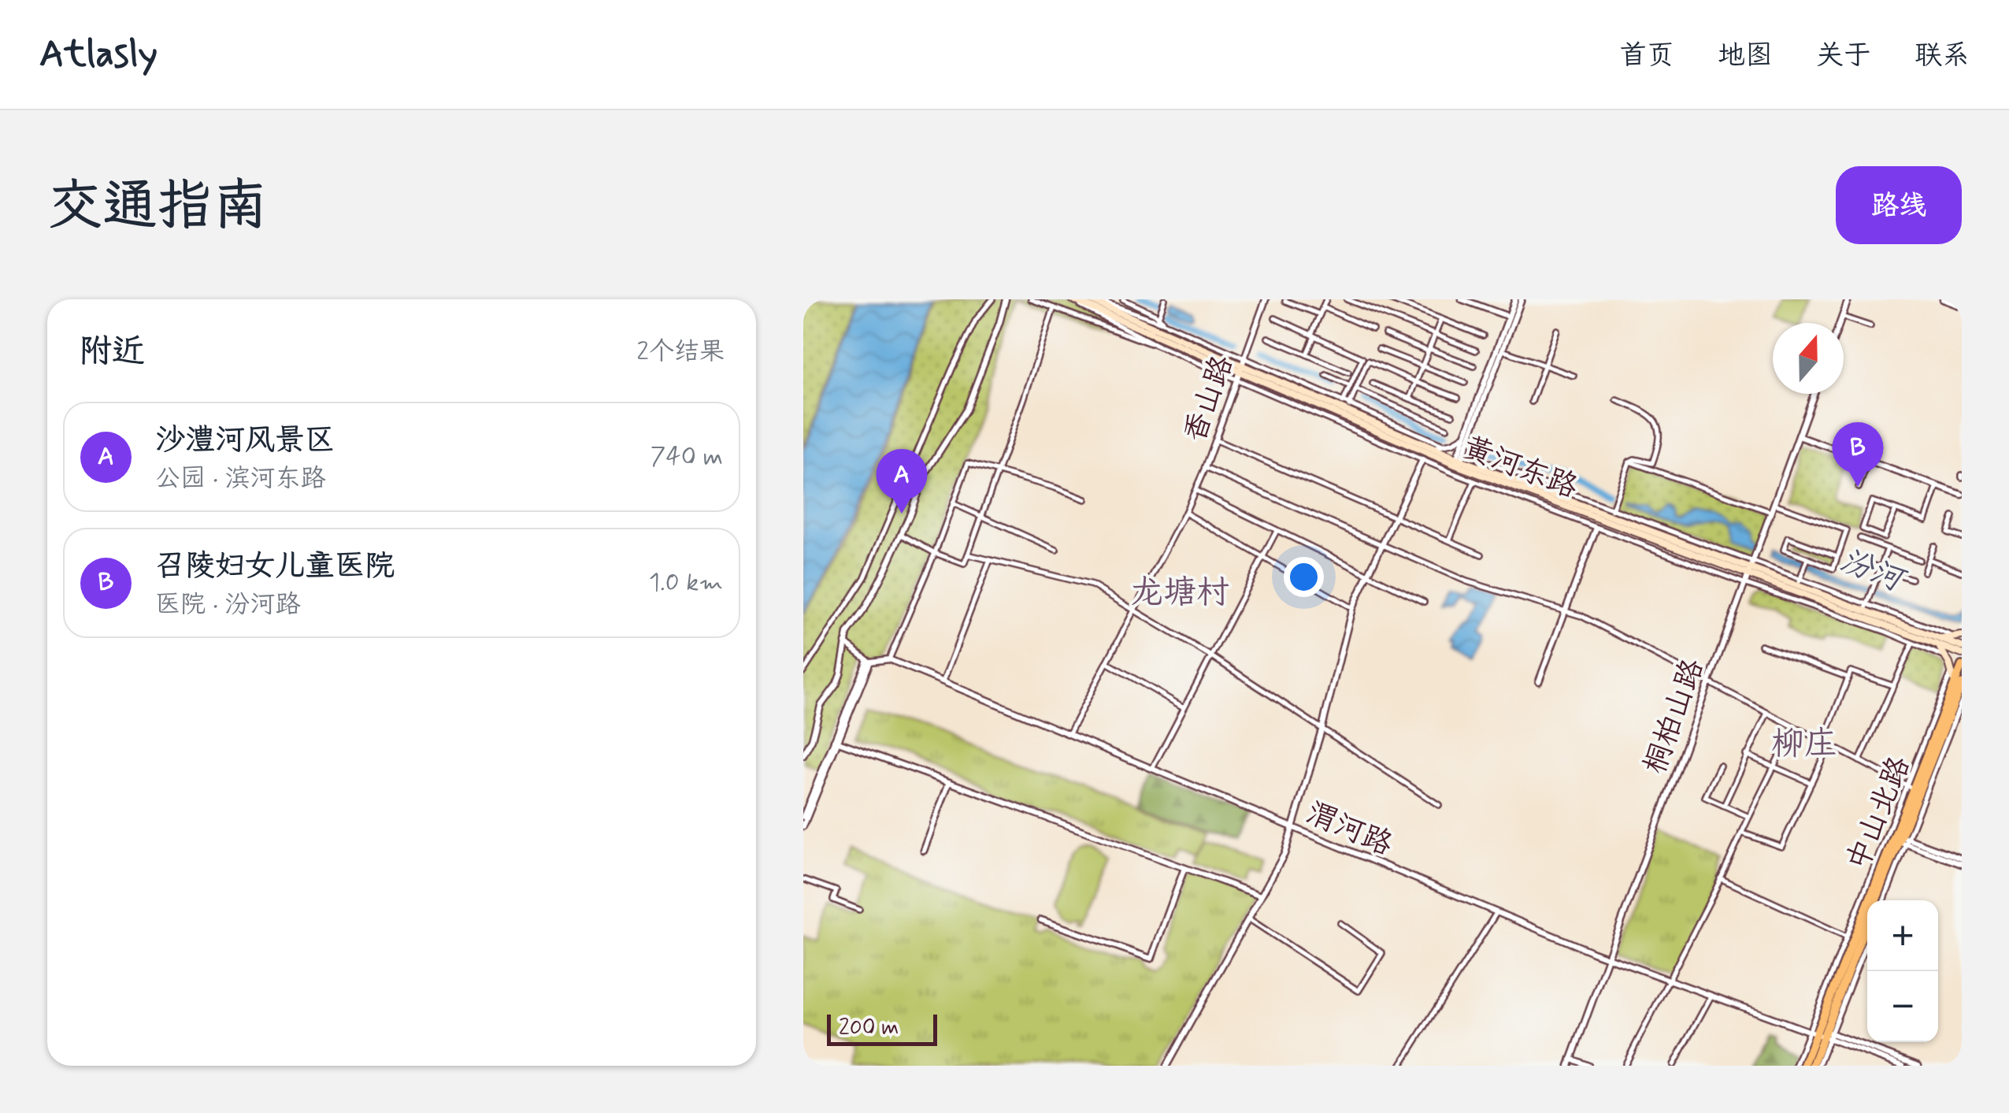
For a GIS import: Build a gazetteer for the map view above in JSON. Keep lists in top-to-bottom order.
{
  "streets": {
    "main road": ["黄河东路", "中山北路"],
    "street": ["香山路", "桐柏山路", "渭河路"]
  },
  "crossings": [
    ["香山路", "黄河东路"],
    ["黄河东路", "桐柏山路"],
    ["桐柏山路", "渭河路"],
    ["中山北路", "渭河路"]
  ],
  "districts": ["龙塘村", "柳庄"],
  "water": ["汾河"],
  "scale_bar": "200 m",
  "north": "top",
  "page": {
    "header": "Atlasly",
    "nav": [
      "首页",
      "地图",
      "关于",
      "联系"
    ],
    "title": "交通指南",
    "buttons": "路线",
    "heading": ["附近", "2个结果"],
    "list": [
      {
        "mark": "A",
        "name": "沙澧河风景区",
        "note": "公园 · 滨河东路",
        "value": "740 m"
      },
      {
        "mark": "B",
        "name": "召陵妇女儿童医院",
        "note": "医院 · 汾河路",
        "value": "1.0 km"
      }
    ],
    "pins": ["B", "A"],
    "map_buttons": ["+", "−"],
    "scale": "200 m"
  }
}
